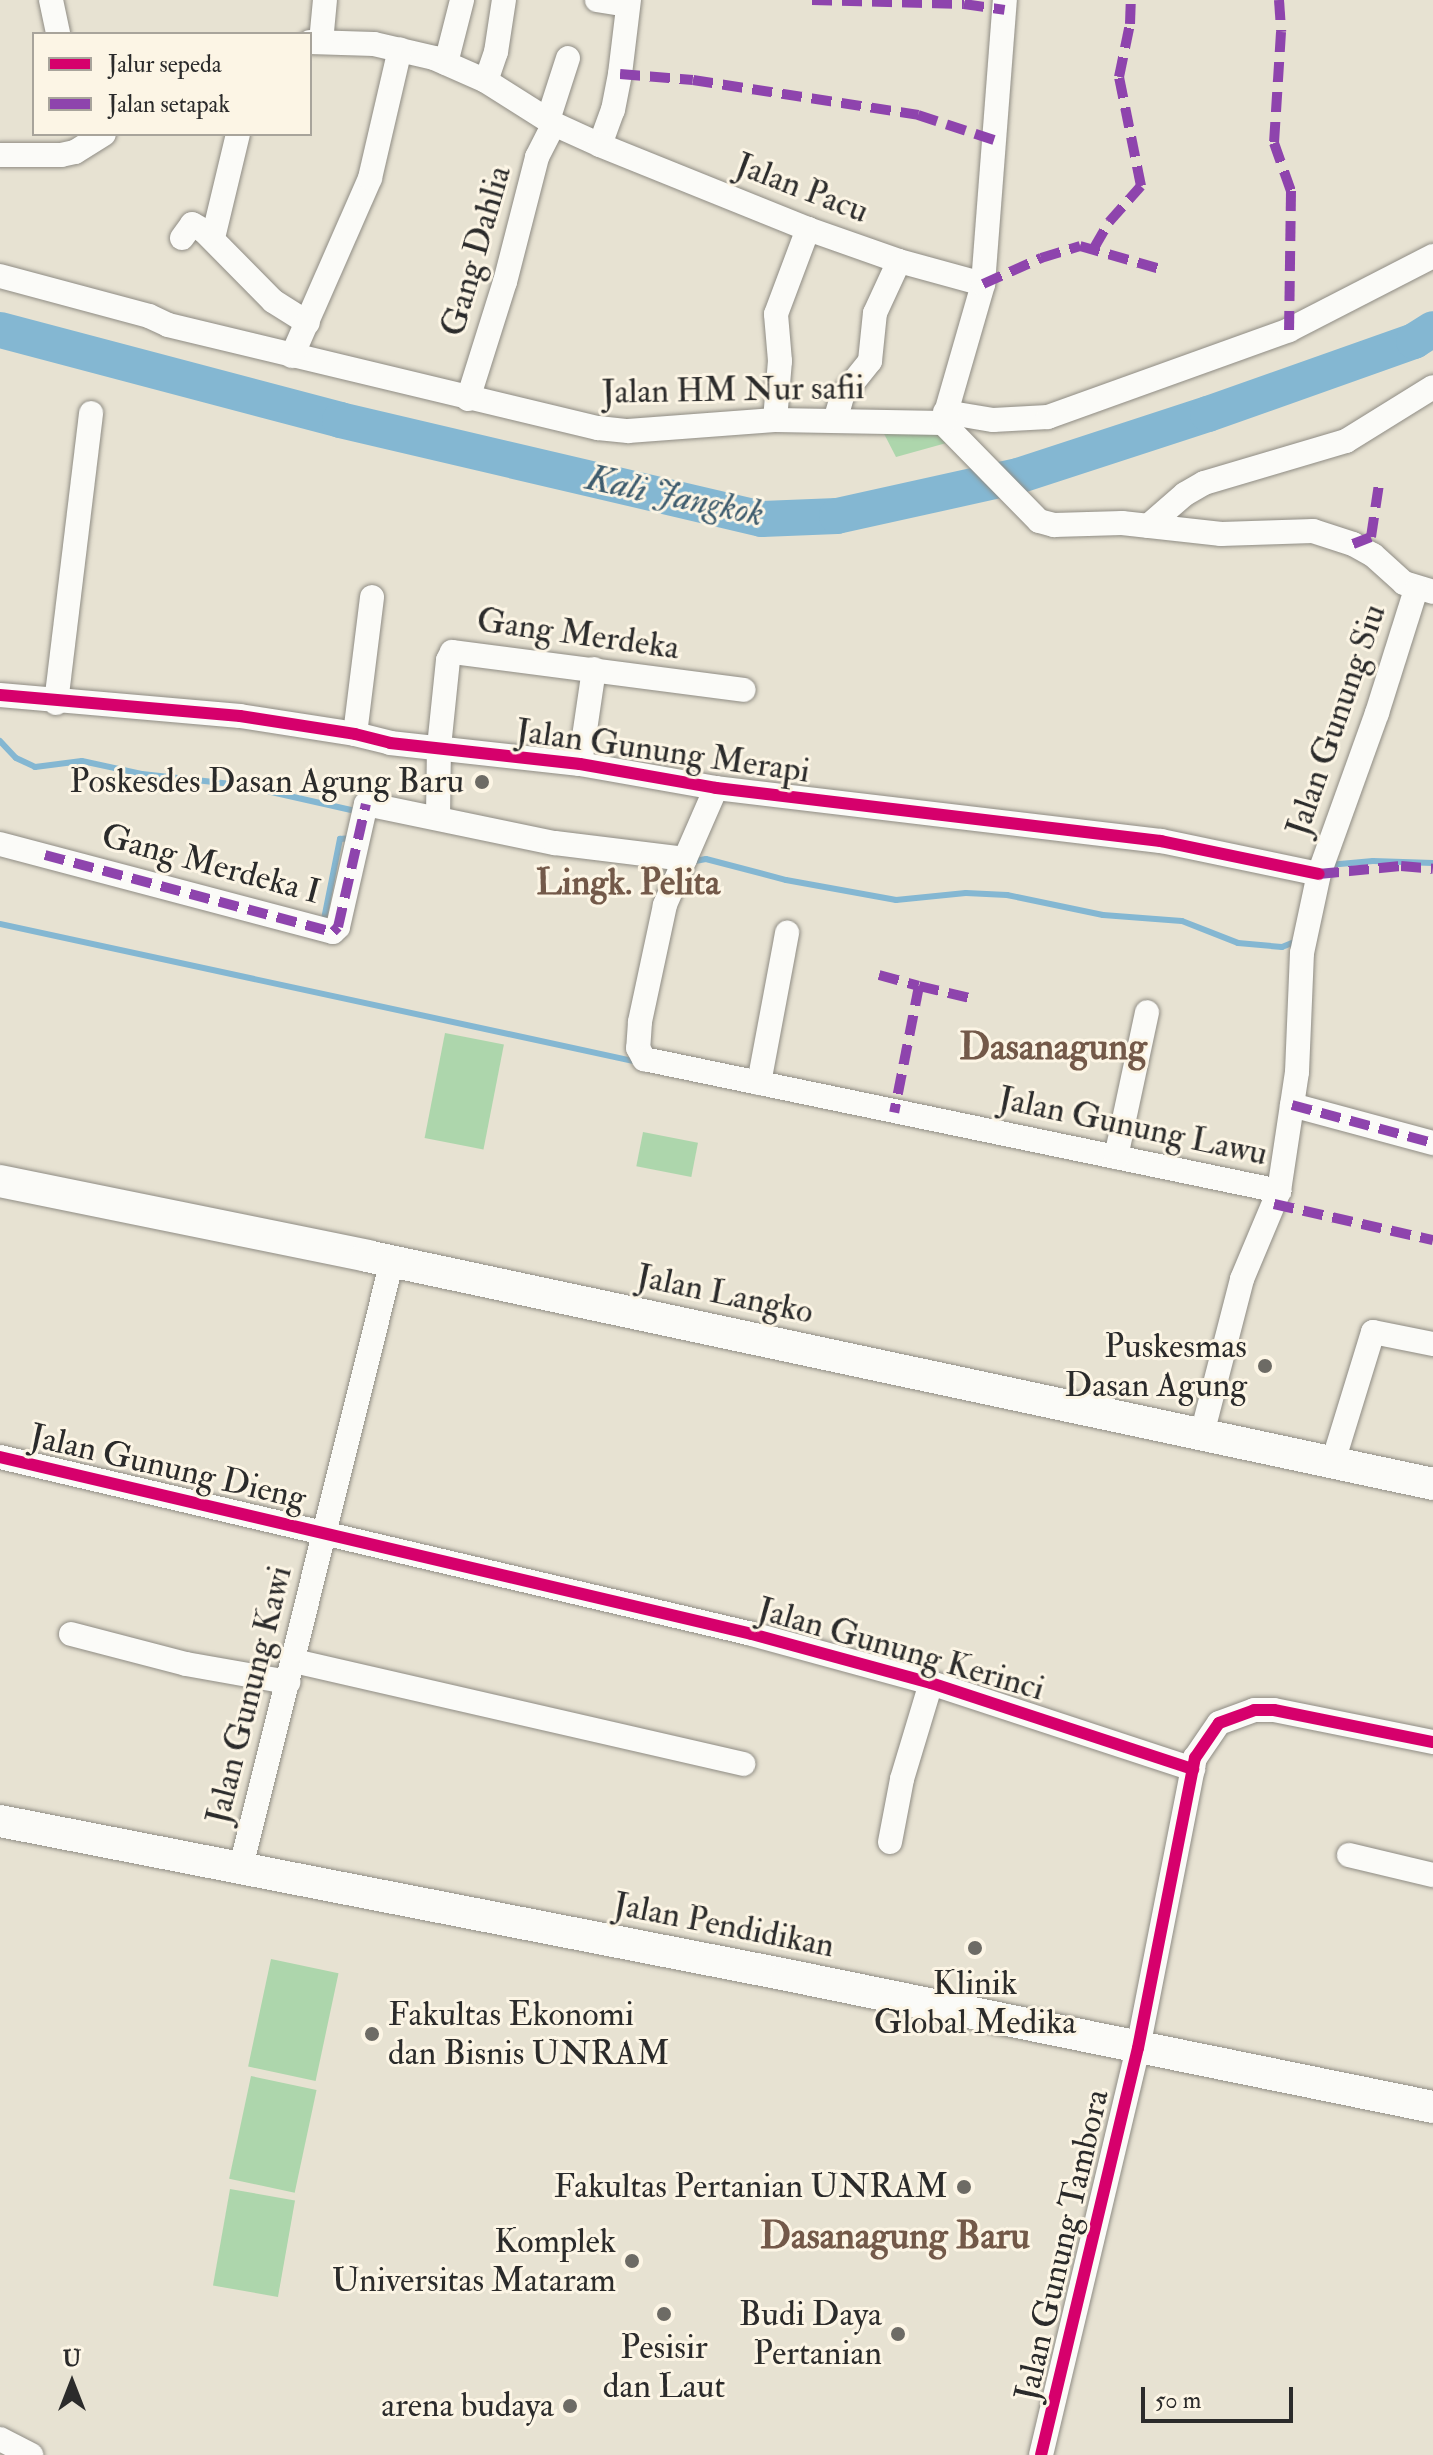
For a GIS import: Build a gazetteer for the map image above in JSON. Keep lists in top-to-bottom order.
{
  "streets": {
    "main road": ["Jalan Langko", "Jalan Pendidikan"],
    "street": [
      "Jalan Pacu",
      "Gang Dahlia",
      "Jalan HM Nur safii",
      "Gang Merdeka",
      "Jalan Gunung Siu",
      "Jalan Gunung Merapi",
      "Gang Merdeka I",
      "Jalan Gunung Lawu",
      "Jalan Gunung Dieng",
      "Jalan Gunung Kerinci",
      "Jalan Gunung Kawi",
      "Jalan Gunung Tambora"
    ]
  },
  "crossings": [
    ["Jalan Pacu", "Gang Dahlia"],
    ["Gang Dahlia", "Jalan HM Nur safii"],
    ["Gang Merdeka", "Jalan Gunung Merapi"],
    ["Jalan Gunung Siu", "Jalan Gunung Merapi"],
    ["Jalan Gunung Siu", "Jalan Gunung Lawu"],
    ["Jalan Gunung Siu", "Jalan Langko"],
    ["Jalan Gunung Merapi", "Jalan Gunung Lawu"],
    ["Gang Merdeka I", "Jalan Gunung Lawu"],
    ["Jalan Langko", "Jalan Gunung Kawi"],
    ["Jalan Gunung Dieng", "Jalan Gunung Kerinci"],
    ["Jalan Gunung Dieng", "Jalan Gunung Kawi"],
    ["Jalan Gunung Kerinci", "Jalan Gunung Kawi"],
    ["Jalan Gunung Kerinci", "Jalan Gunung Tambora"],
    ["Jalan Gunung Kawi", "Jalan Pendidikan"],
    ["Jalan Pendidikan", "Jalan Gunung Tambora"]
  ],
  "districts": ["Lingk. Pelita", "Dasanagung", "Dasanagung Baru"],
  "water": ["Kali Jangkok"],
  "places": [
    "Poskesdes Dasan Agung Baru",
    "Puskesmas Dasan Agung",
    "Klinik Global Medika",
    "Fakultas Ekonomi dan Bisnis UNRAM",
    "Fakultas Pertanian UNRAM",
    "Komplek Universitas Mataram",
    "Pesisir dan Laut",
    "Budi Daya Pertanian",
    "arena budaya"
  ],
  "legend": ["Jalur sepeda", "Jalan setapak"],
  "scale_bar": "50 m",
  "north": "top"
}
